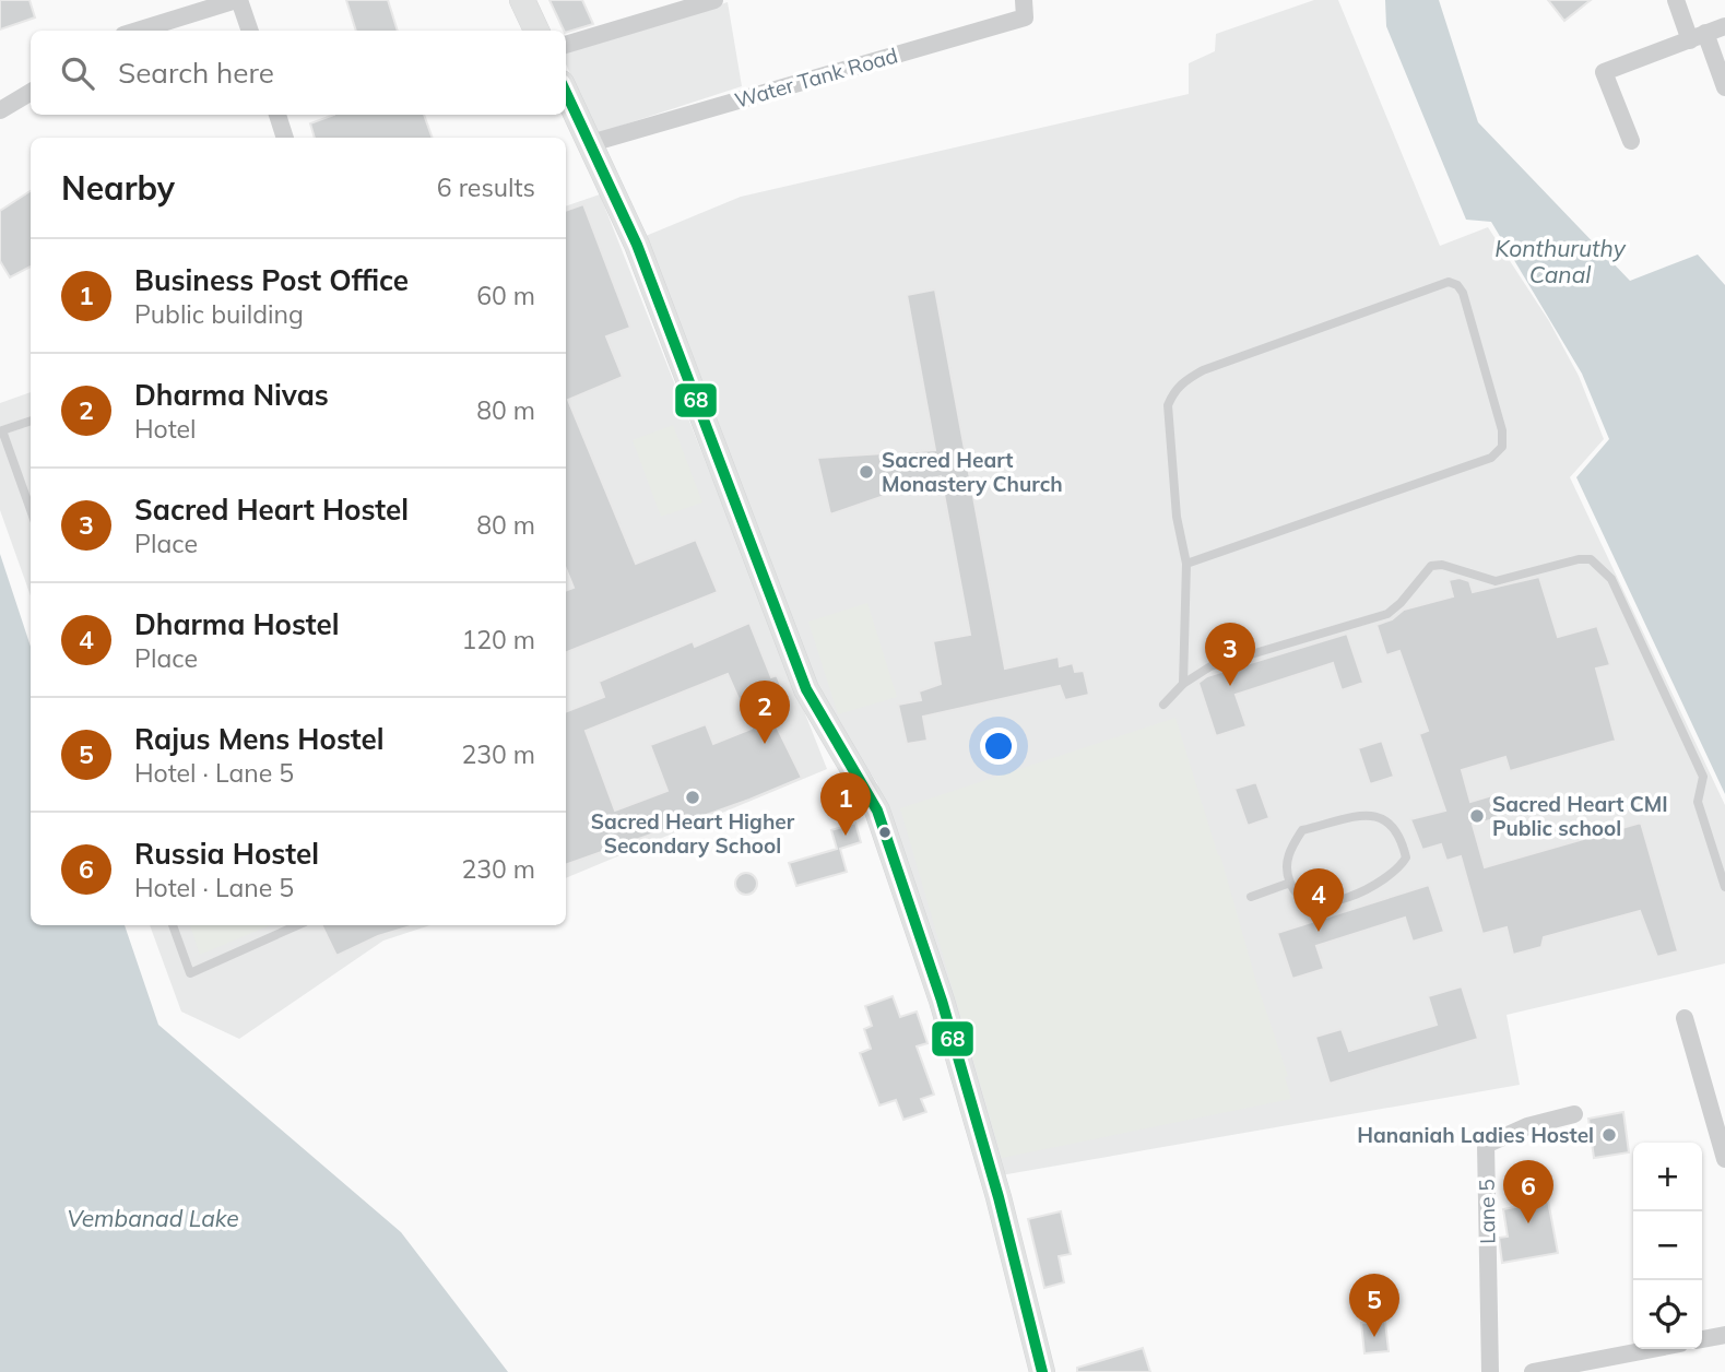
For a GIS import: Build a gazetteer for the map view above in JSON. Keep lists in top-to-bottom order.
{
  "streets": {
    "street": ["Water Tank Road", "Lane 5"]
  },
  "water": ["Konthuruthy Canal", "Vembanad Lake"],
  "places": [
    "Sacred Heart Monastery Church",
    "Sacred Heart Higher Secondary School",
    "Sacred Heart CMI Public school",
    "Hananiah Ladies Hostel"
  ],
  "lines": ["transit line 68"],
  "page": {
    "search": "Search here",
    "heading": ["Nearby", "6 results"],
    "list": [
      {
        "mark": "1",
        "name": "Business Post Office",
        "note": "Public building",
        "value": "60 m"
      },
      {
        "mark": "2",
        "name": "Dharma Nivas",
        "note": "Hotel",
        "value": "80 m"
      },
      {
        "mark": "3",
        "name": "Sacred Heart Hostel",
        "note": "Place",
        "value": "80 m"
      },
      {
        "mark": "4",
        "name": "Dharma Hostel",
        "note": "Place",
        "value": "120 m"
      },
      {
        "mark": "5",
        "name": "Rajus Mens Hostel",
        "note": "Hotel · Lane 5",
        "value": "230 m"
      },
      {
        "mark": "6",
        "name": "Russia Hostel",
        "note": "Hotel · Lane 5",
        "value": "230 m"
      }
    ],
    "pins": [
      "3",
      "2",
      "1",
      "4",
      "6",
      "5"
    ],
    "map_buttons": ["+", "−"]
  }
}
